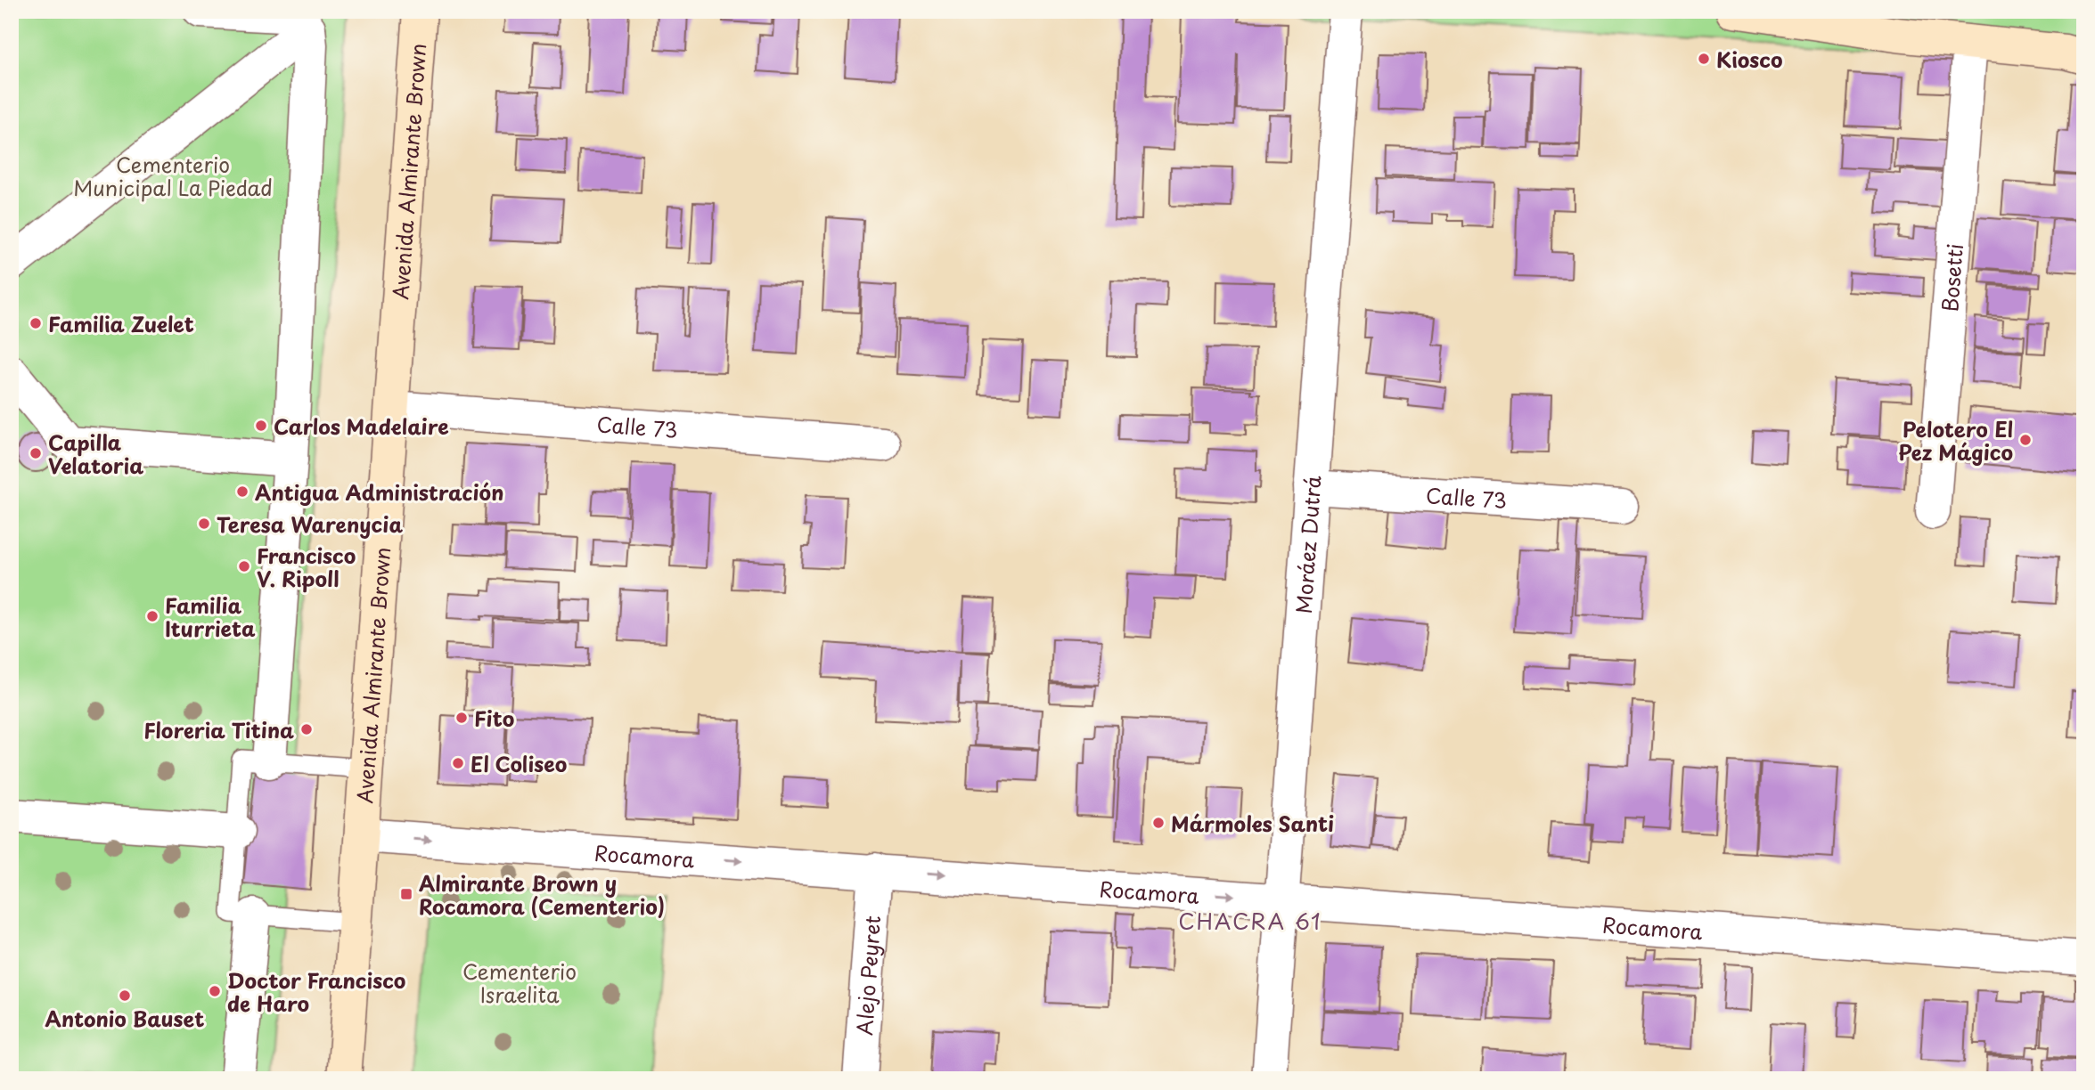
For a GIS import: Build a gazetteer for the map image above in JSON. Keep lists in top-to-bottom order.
{
  "streets": {
    "main road": ["Avenida Almirante Brown"],
    "street": [
      "Bosetti",
      "Calle 73",
      "Moráez Dutrá",
      "Rocamora",
      "Alejo Peyret"
    ]
  },
  "crossings": [
    ["Avenida Almirante Brown", "Calle 73"],
    ["Avenida Almirante Brown", "Rocamora"],
    ["Calle 73", "Moráez Dutrá"],
    ["Moráez Dutrá", "Rocamora"],
    ["Rocamora", "Alejo Peyret"]
  ],
  "one_way": ["Rocamora"],
  "districts": ["CHACRA 61"],
  "parks": ["Cementerio Municipal La Piedad", "Cementerio Israelita"],
  "places": {
    "other": [
      "Kiosco",
      "Familia Zuelet",
      "Carlos Madelaire",
      "Pelotero El Pez Mágico",
      "Capilla Velatoria",
      "Antigua Administración",
      "Teresa Warenycia",
      "Francisco V. Ripoll",
      "Familia Iturrieta",
      "Fito",
      "Floreria Titina",
      "El Coliseo",
      "Mármoles Santi",
      "Doctor Francisco de Haro",
      "Antonio Bauset"
    ],
    "transit": ["Almirante Brown y Rocamora (Cementerio)"]
  }
}
